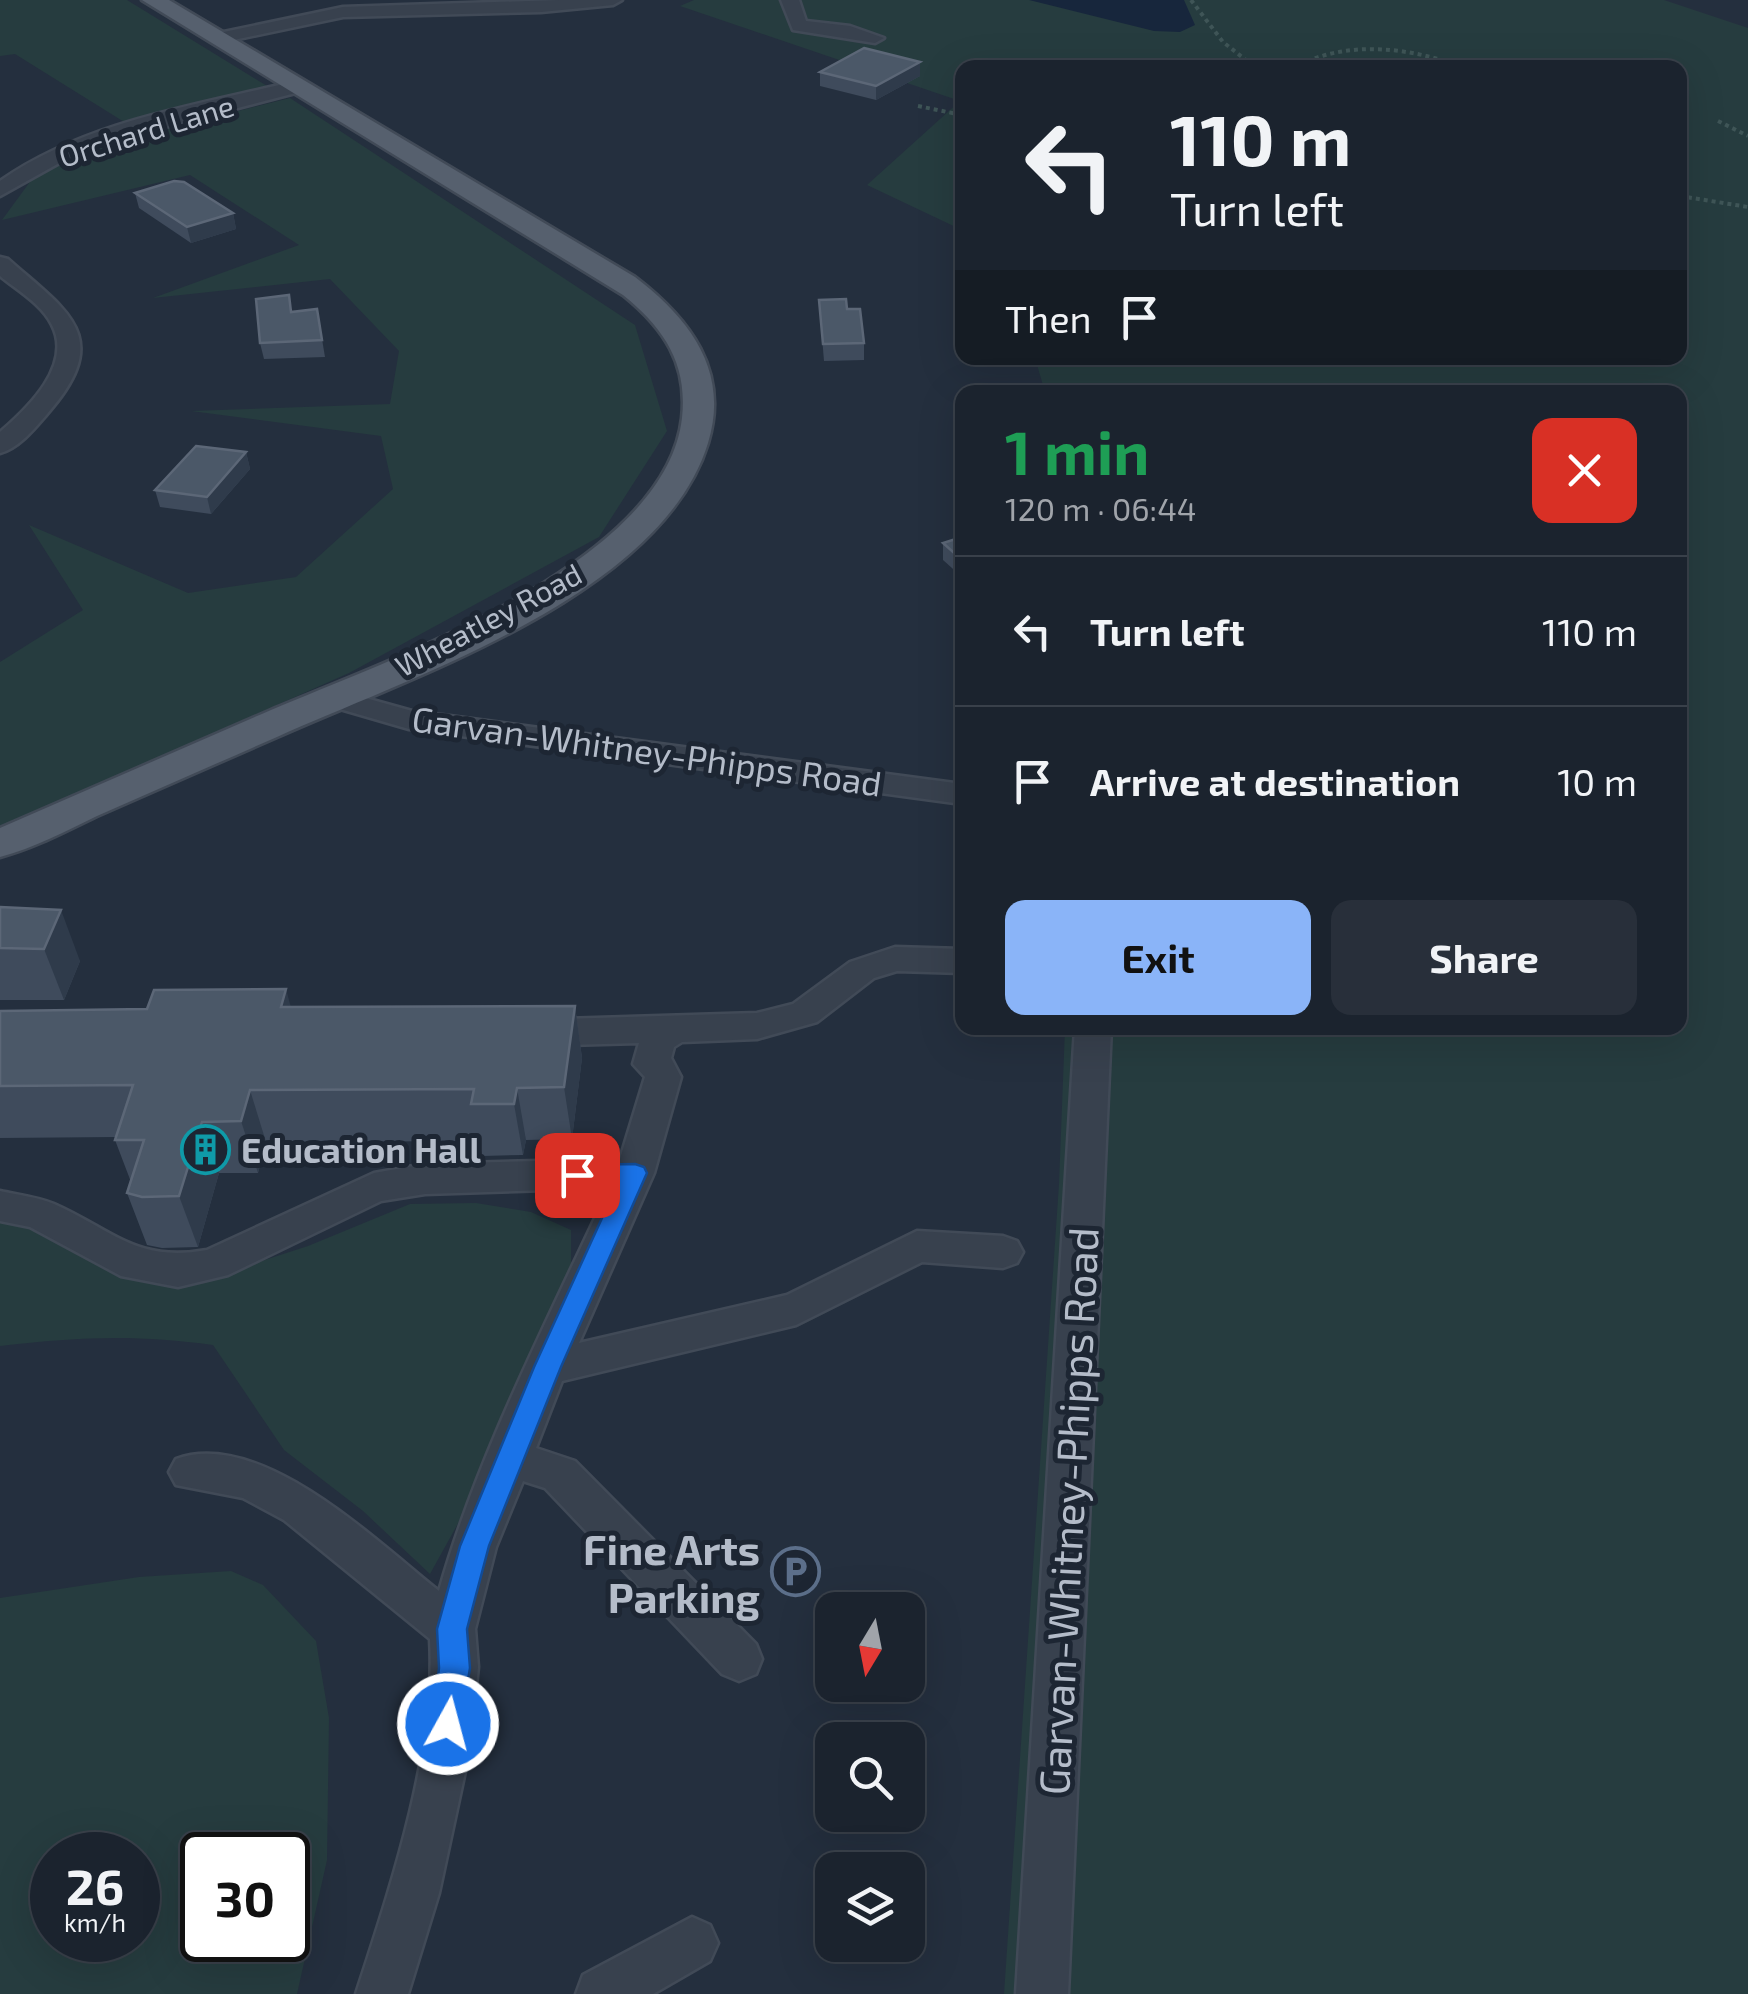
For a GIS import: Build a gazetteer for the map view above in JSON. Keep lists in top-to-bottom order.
{
  "streets": {
    "main road": ["Wheatley Road"],
    "street": ["Orchard Lane", "Garvan-Whitney-Phipps Road"]
  },
  "crossings": [
    ["Orchard Lane", "Wheatley Road"],
    ["Wheatley Road", "Garvan-Whitney-Phipps Road"]
  ],
  "places": {
    "building": ["Education Hall"],
    "parking": ["Fine Arts Parking"]
  },
  "north": "bottom",
  "page": {
    "turn": ["110 m", "Turn left"],
    "then": "Then",
    "heading": ["1 min", "120 m · 06:44"],
    "list": [
      {
        "name": "Turn left",
        "value": "110 m"
      },
      {
        "name": "Arrive at destination",
        "value": "10 m"
      }
    ],
    "buttons": ["Exit", "Share"],
    "speed": "26 km/h",
    "limit": "30"
  }
}
